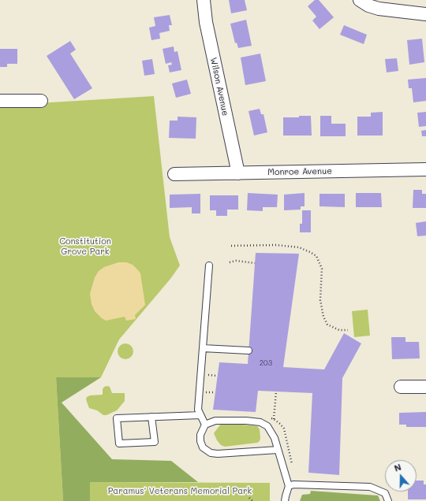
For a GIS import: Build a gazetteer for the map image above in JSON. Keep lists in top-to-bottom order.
{
  "streets": {
    "street": ["Wilson Avenue", "Monroe Avenue"]
  },
  "crossings": [
    ["Wilson Avenue", "Monroe Avenue"]
  ],
  "parks": ["Constitution Grove Park", "Paramus' Veterans Memorial Park"],
  "house_numbers": ["203"],
  "north": "top"
}
